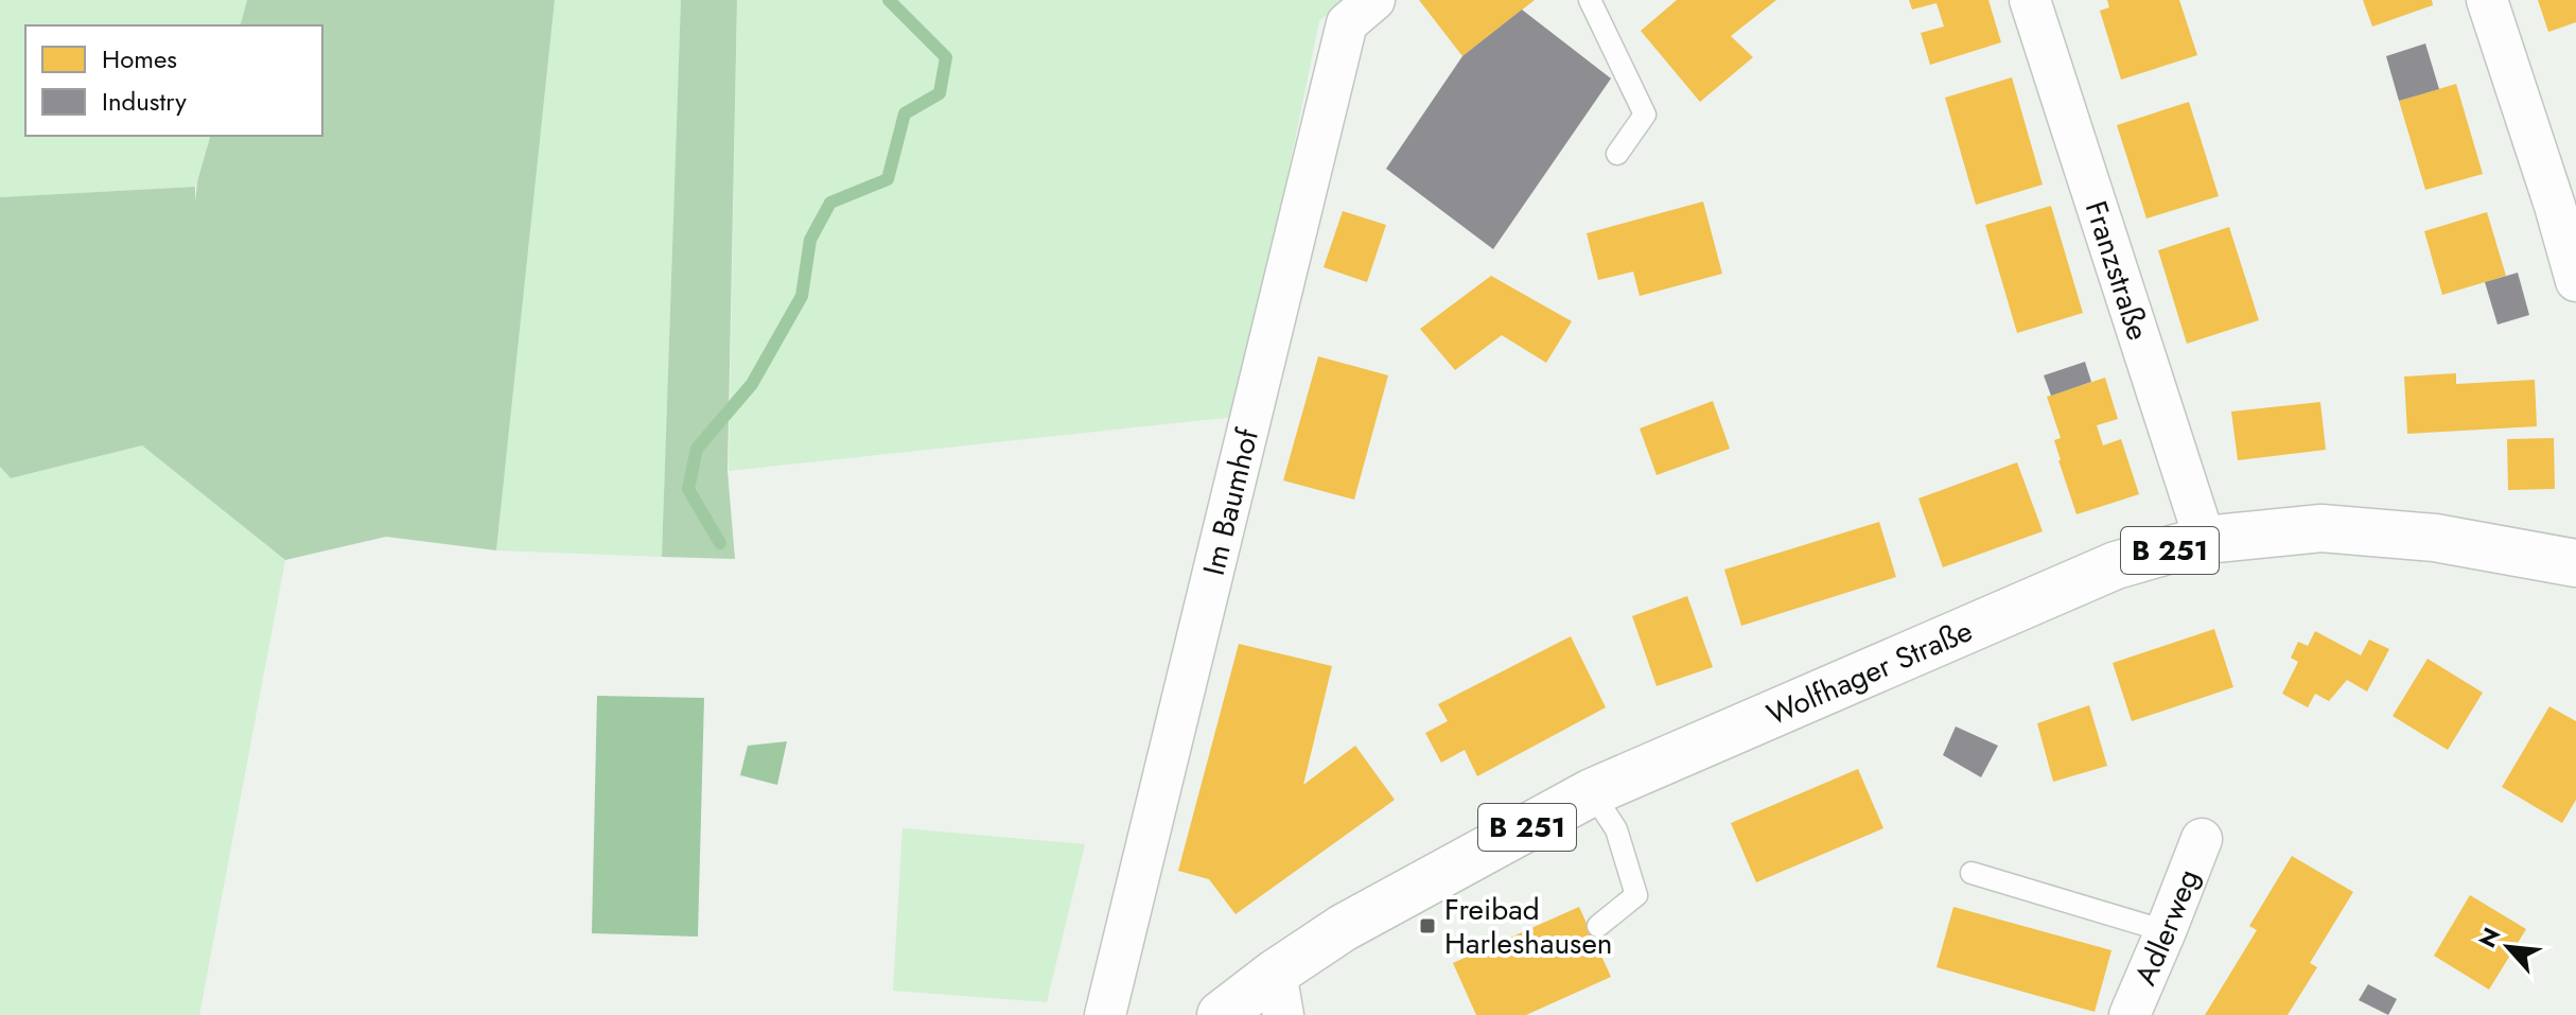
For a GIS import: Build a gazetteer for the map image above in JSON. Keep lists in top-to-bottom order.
{
  "streets": {
    "main road": ["B 251", "Wolfhager Straße"],
    "street": ["Franzstraße", "Im Baumhof", "Adlerweg"]
  },
  "crossings": [
    ["Franzstraße", "Wolfhager Straße"]
  ],
  "places": {
    "transit": ["Freibad Harleshausen"]
  },
  "legend": ["Homes", "Industry"],
  "north": "top left"
}
